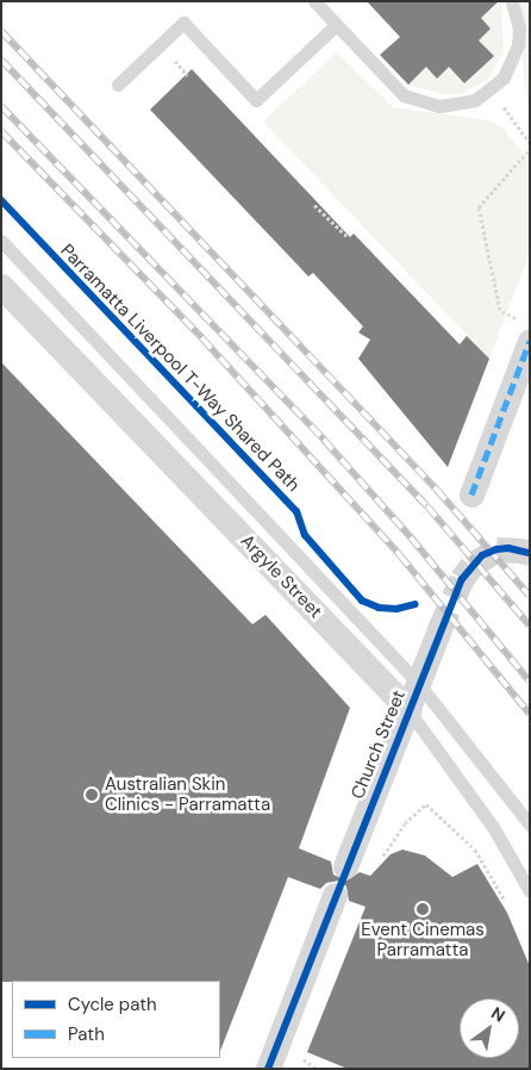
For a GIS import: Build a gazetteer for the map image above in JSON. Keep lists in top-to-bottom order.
{
  "streets": {
    "street": ["Argyle Street", "Church Street"],
    "cycle path": ["Parramatta Liverpool T-Way Shared Path"]
  },
  "crossings": [
    ["Argyle Street", "Church Street"]
  ],
  "places": ["Australian Skin Clinics - Parramatta", "Event Cinemas Parramatta"],
  "legend": ["Cycle path", "Path"],
  "north": "top right"
}
